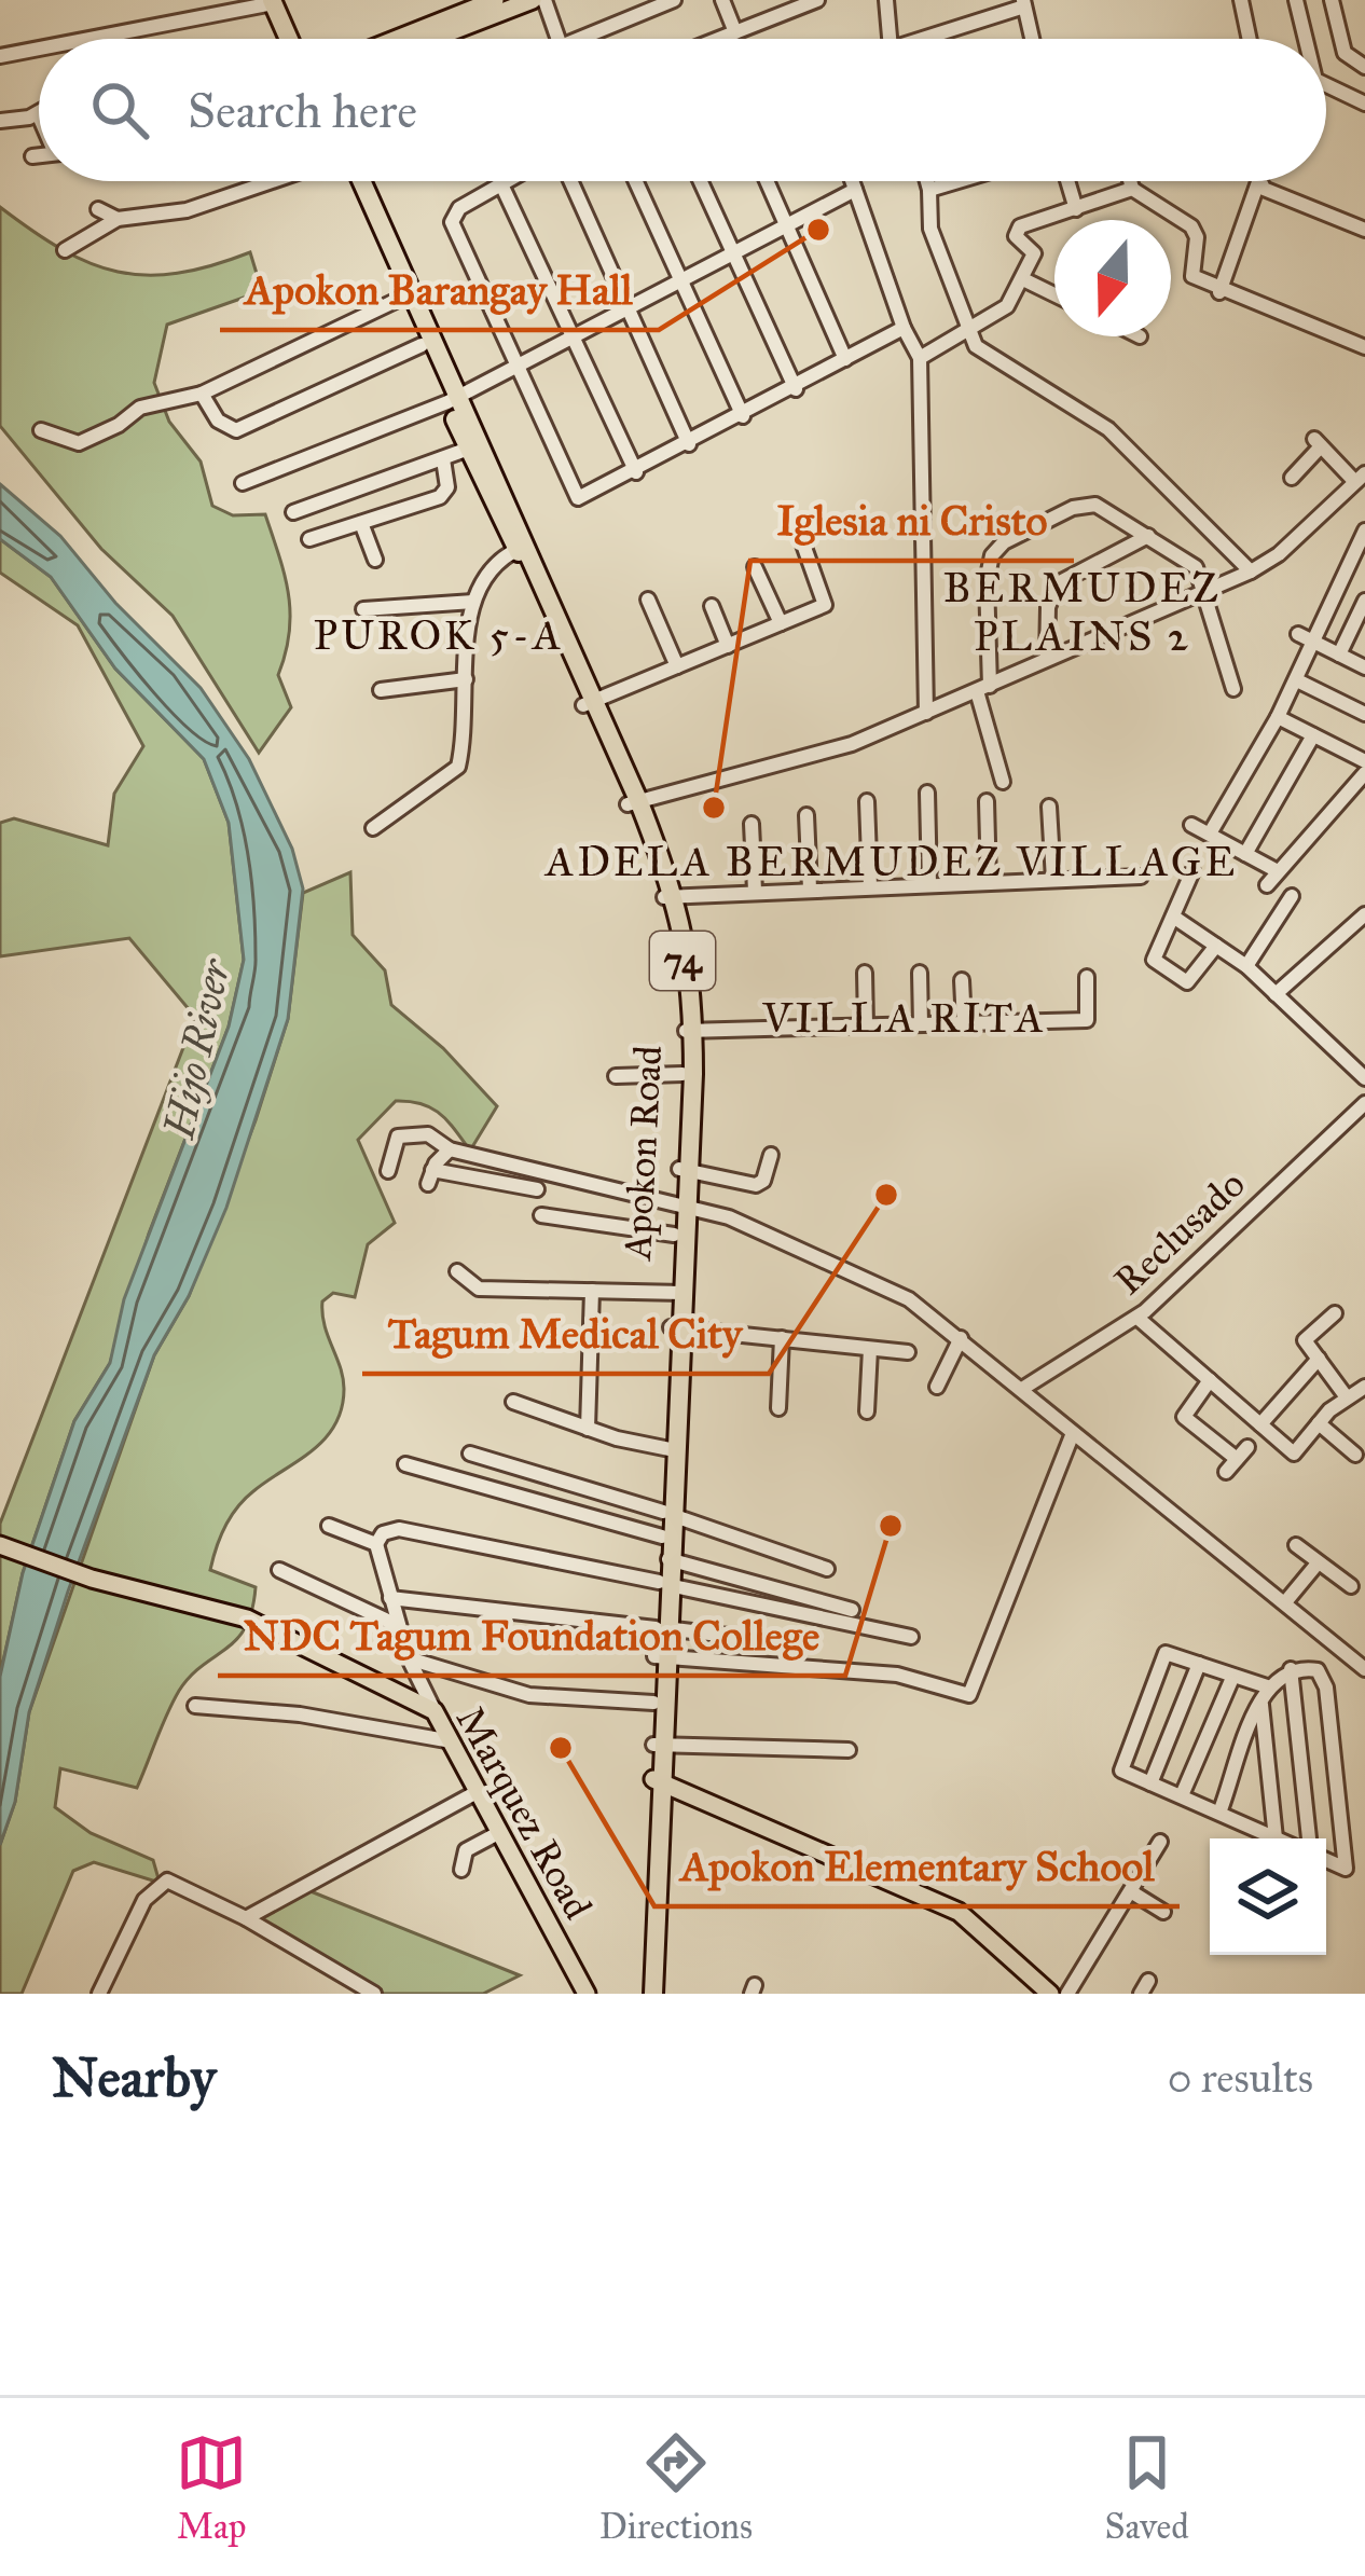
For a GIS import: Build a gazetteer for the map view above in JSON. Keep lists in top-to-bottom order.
{
  "streets": {
    "highway": ["74", "Apokon Road"],
    "main road": ["Marquez Road"],
    "street": ["Reclusado"]
  },
  "districts": [
    "BERMUDEZ PLAINS 2",
    "PUROK 5-A",
    "ADELA BERMUDEZ VILLAGE",
    "VILLA RITA"
  ],
  "water": ["Hijo River"],
  "places": [
    "Apokon Barangay Hall",
    "Iglesia ni Cristo",
    "Tagum Medical City",
    "NDC Tagum Foundation College",
    "Apokon Elementary School"
  ],
  "north": "bottom",
  "page": {
    "search": "Search here",
    "heading": ["Nearby", "0 results"],
    "nav": ["Map", "Directions", "Saved"]
  }
}
